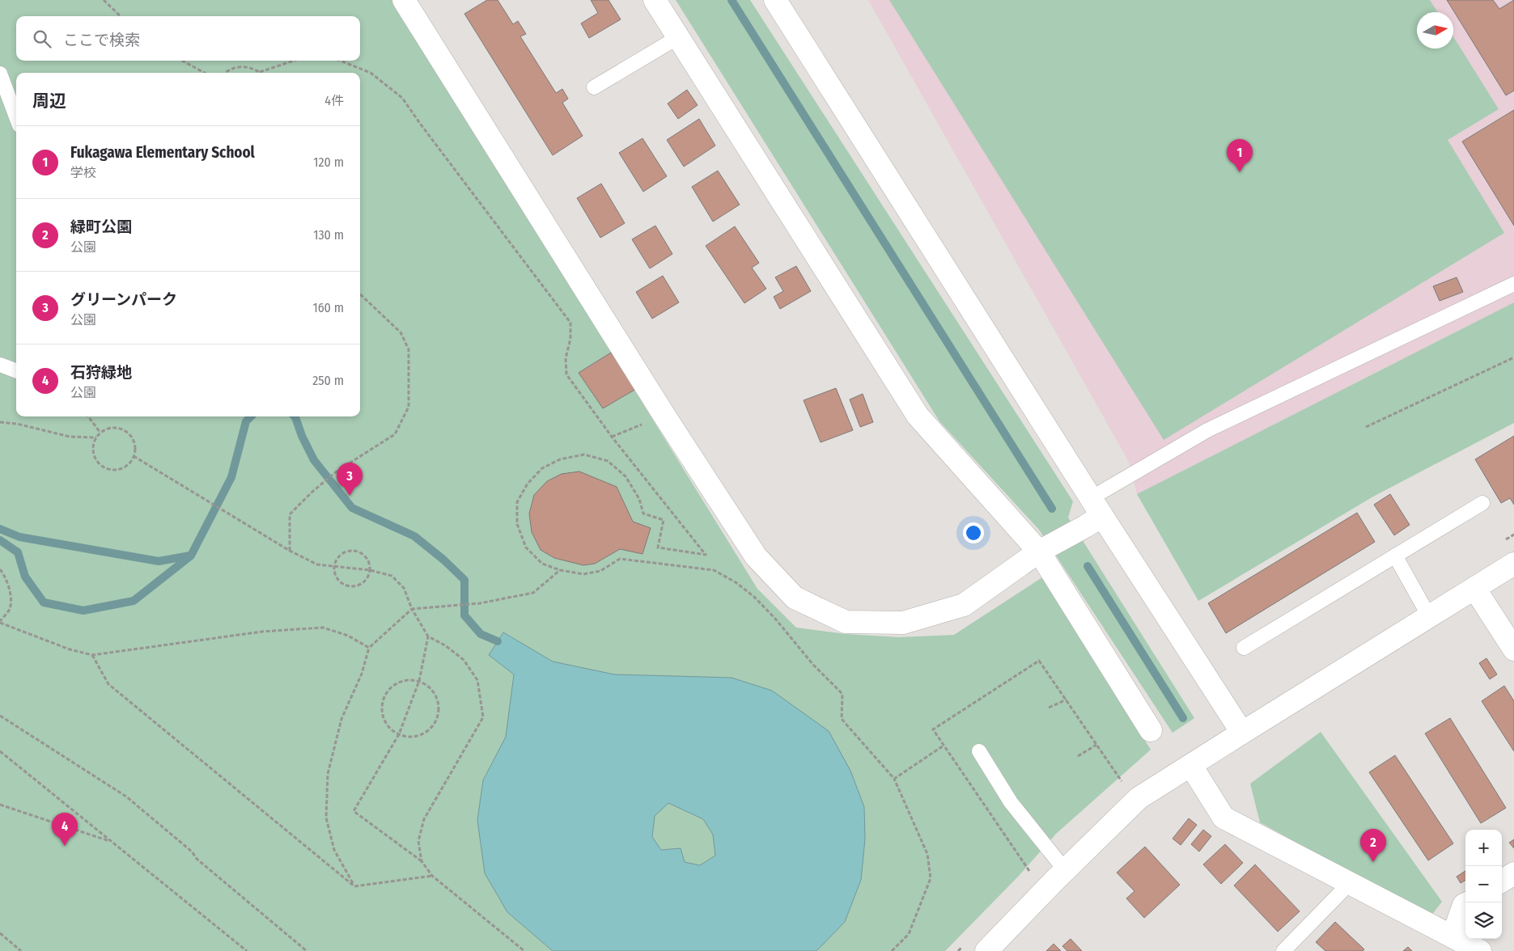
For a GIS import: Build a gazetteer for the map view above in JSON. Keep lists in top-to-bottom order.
{
  "north": "right",
  "page": {
    "search": "ここで検索",
    "heading": ["周辺", "4件"],
    "list": [
      {
        "mark": "1",
        "name": "Fukagawa Elementary School",
        "note": "学校",
        "value": "120 m"
      },
      {
        "mark": "2",
        "name": "緑町公園",
        "note": "公園",
        "value": "130 m"
      },
      {
        "mark": "3",
        "name": "グリーンパーク",
        "note": "公園",
        "value": "160 m"
      },
      {
        "mark": "4",
        "name": "石狩緑地",
        "note": "公園",
        "value": "250 m"
      }
    ],
    "pins": [
      "1",
      "3",
      "4",
      "2"
    ],
    "map_buttons": ["+", "−"]
  }
}
